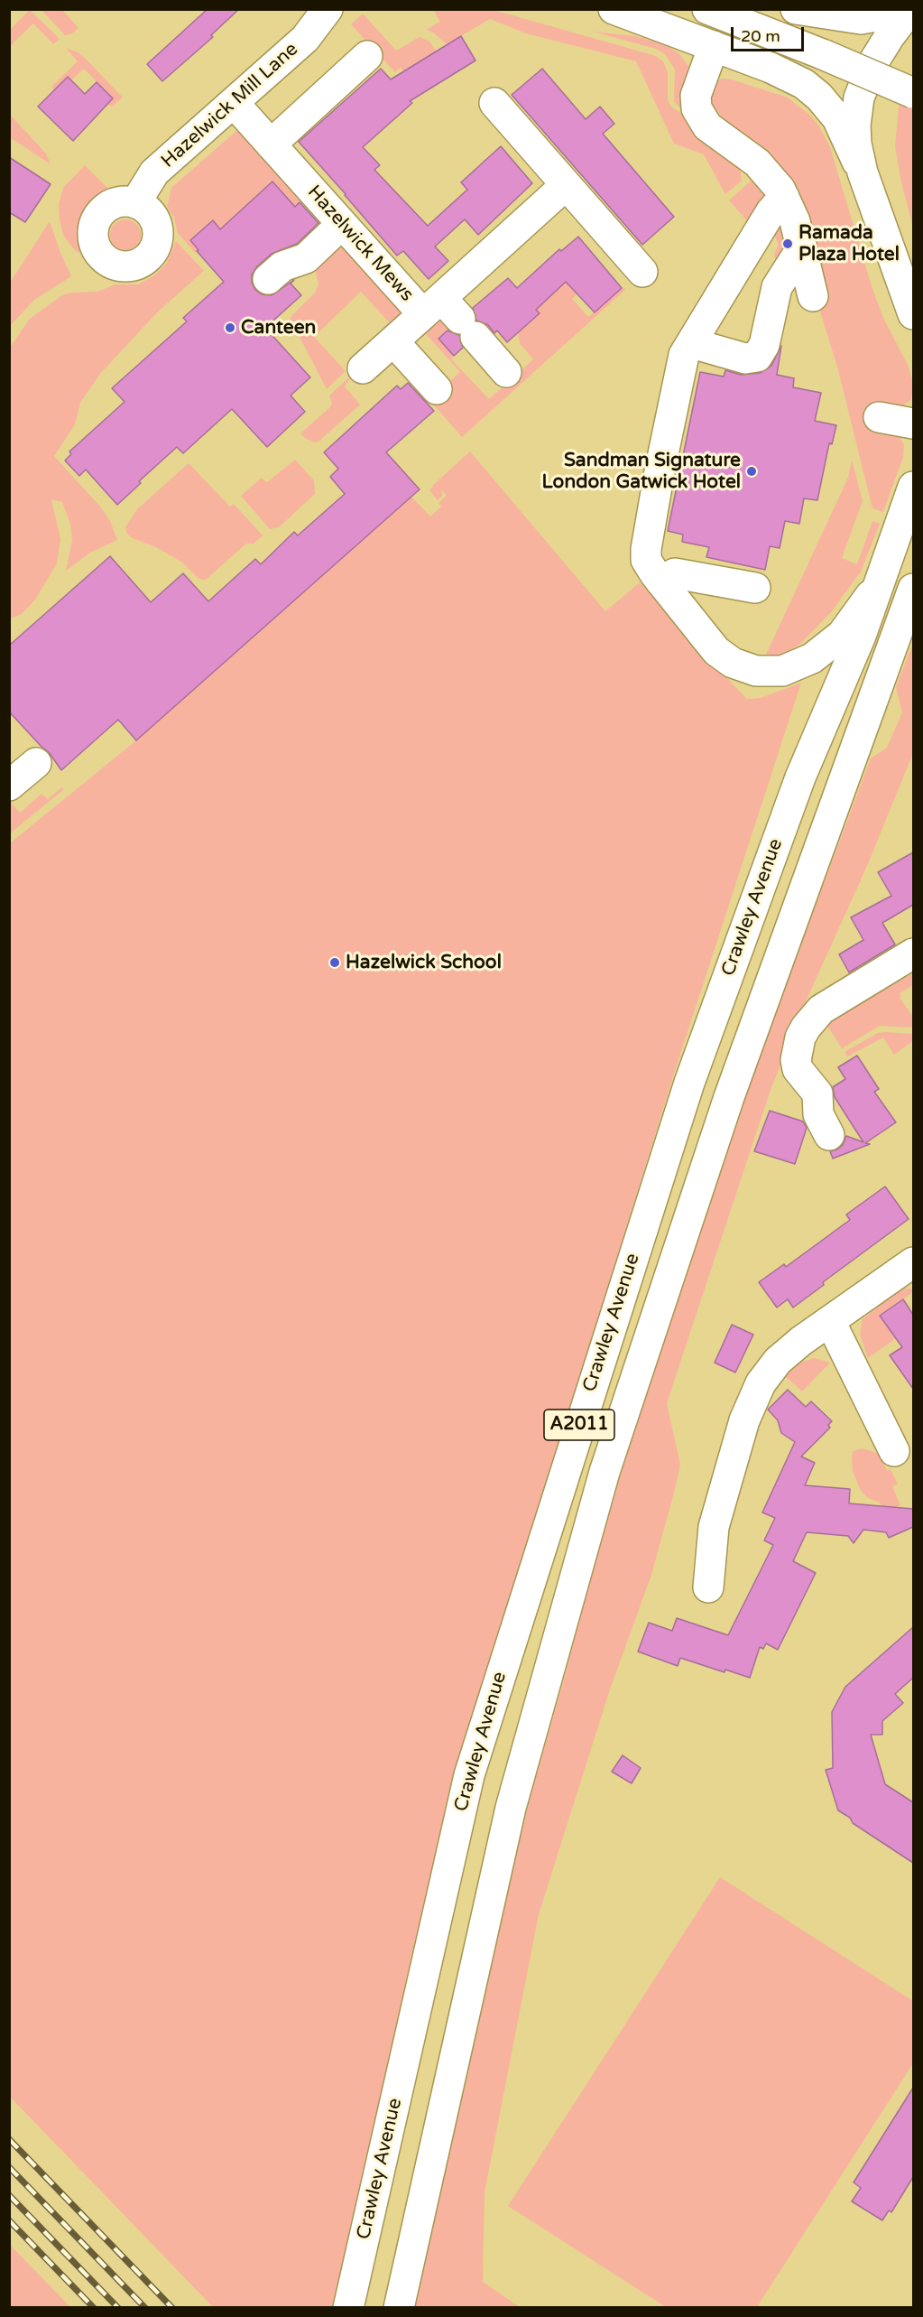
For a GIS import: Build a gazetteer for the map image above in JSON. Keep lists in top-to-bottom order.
{
  "streets": {
    "main road": [
      "Hazelwick Mill Lane",
      "Hazelwick Mews",
      "Crawley Avenue",
      "A2011"
    ]
  },
  "crossings": [
    ["Hazelwick Mill Lane", "Hazelwick Mews"]
  ],
  "places": [
    "Ramada Plaza Hotel",
    "Canteen",
    "Sandman Signature London Gatwick Hotel",
    "Hazelwick School"
  ],
  "scale_bar": "20 m"
}
